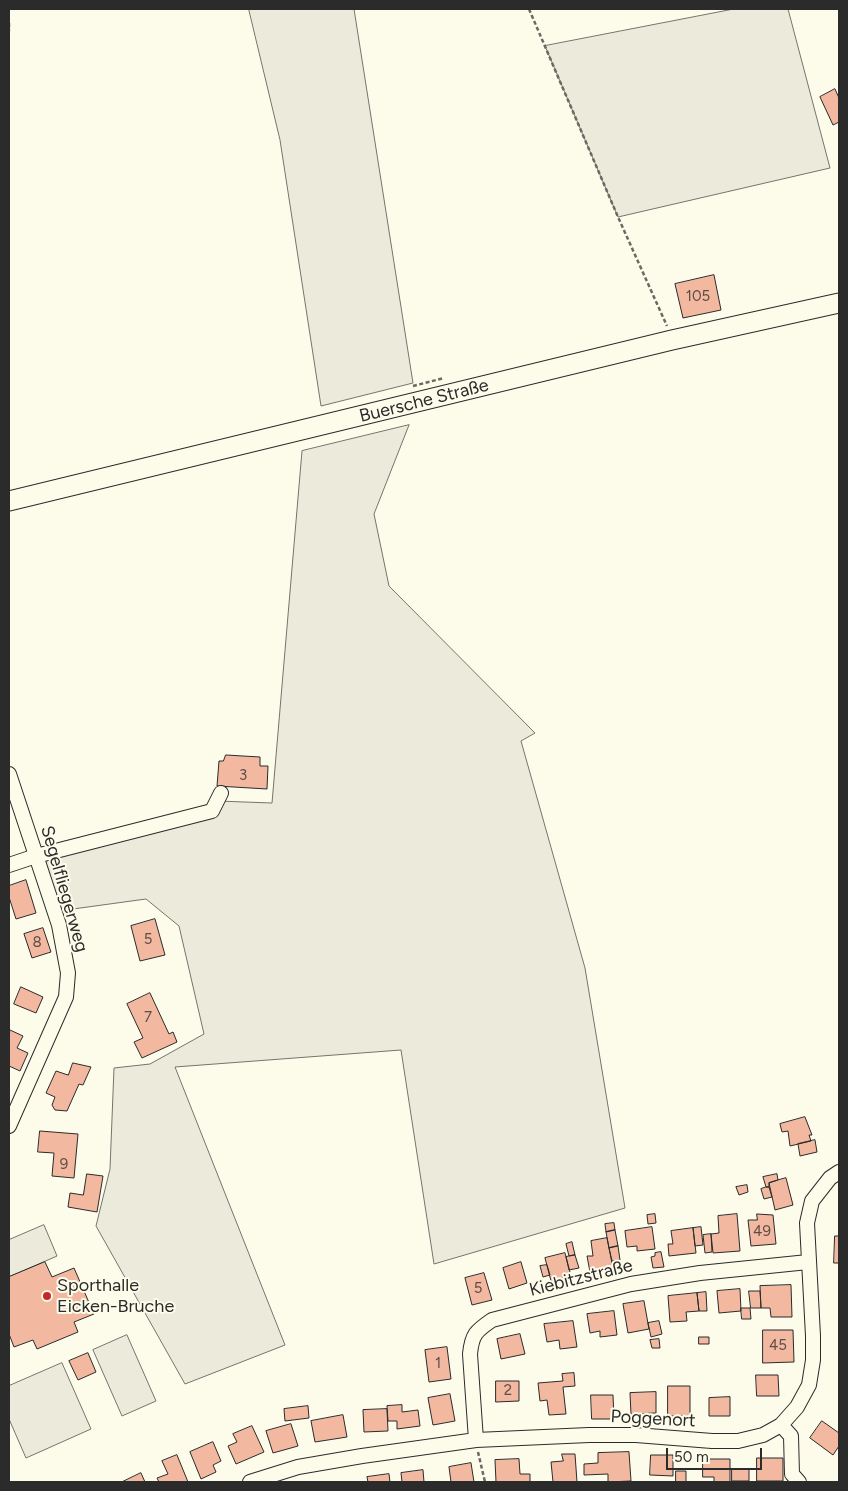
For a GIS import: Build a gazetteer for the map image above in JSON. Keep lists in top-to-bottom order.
{
  "streets": {
    "main road": ["Buersche Straße"],
    "street": ["Segelfliegerweg", "Kiebitzstraße", "Poggenort"]
  },
  "crossings": [
    ["Kiebitzstraße", "Poggenort"]
  ],
  "places": ["Sporthalle Eicken-Bruche"],
  "house_numbers": [
    "105",
    "3",
    "5",
    "8",
    "7",
    "9",
    "49",
    "5",
    "45",
    "1",
    "2"
  ],
  "scale_bar": "50 m"
}
